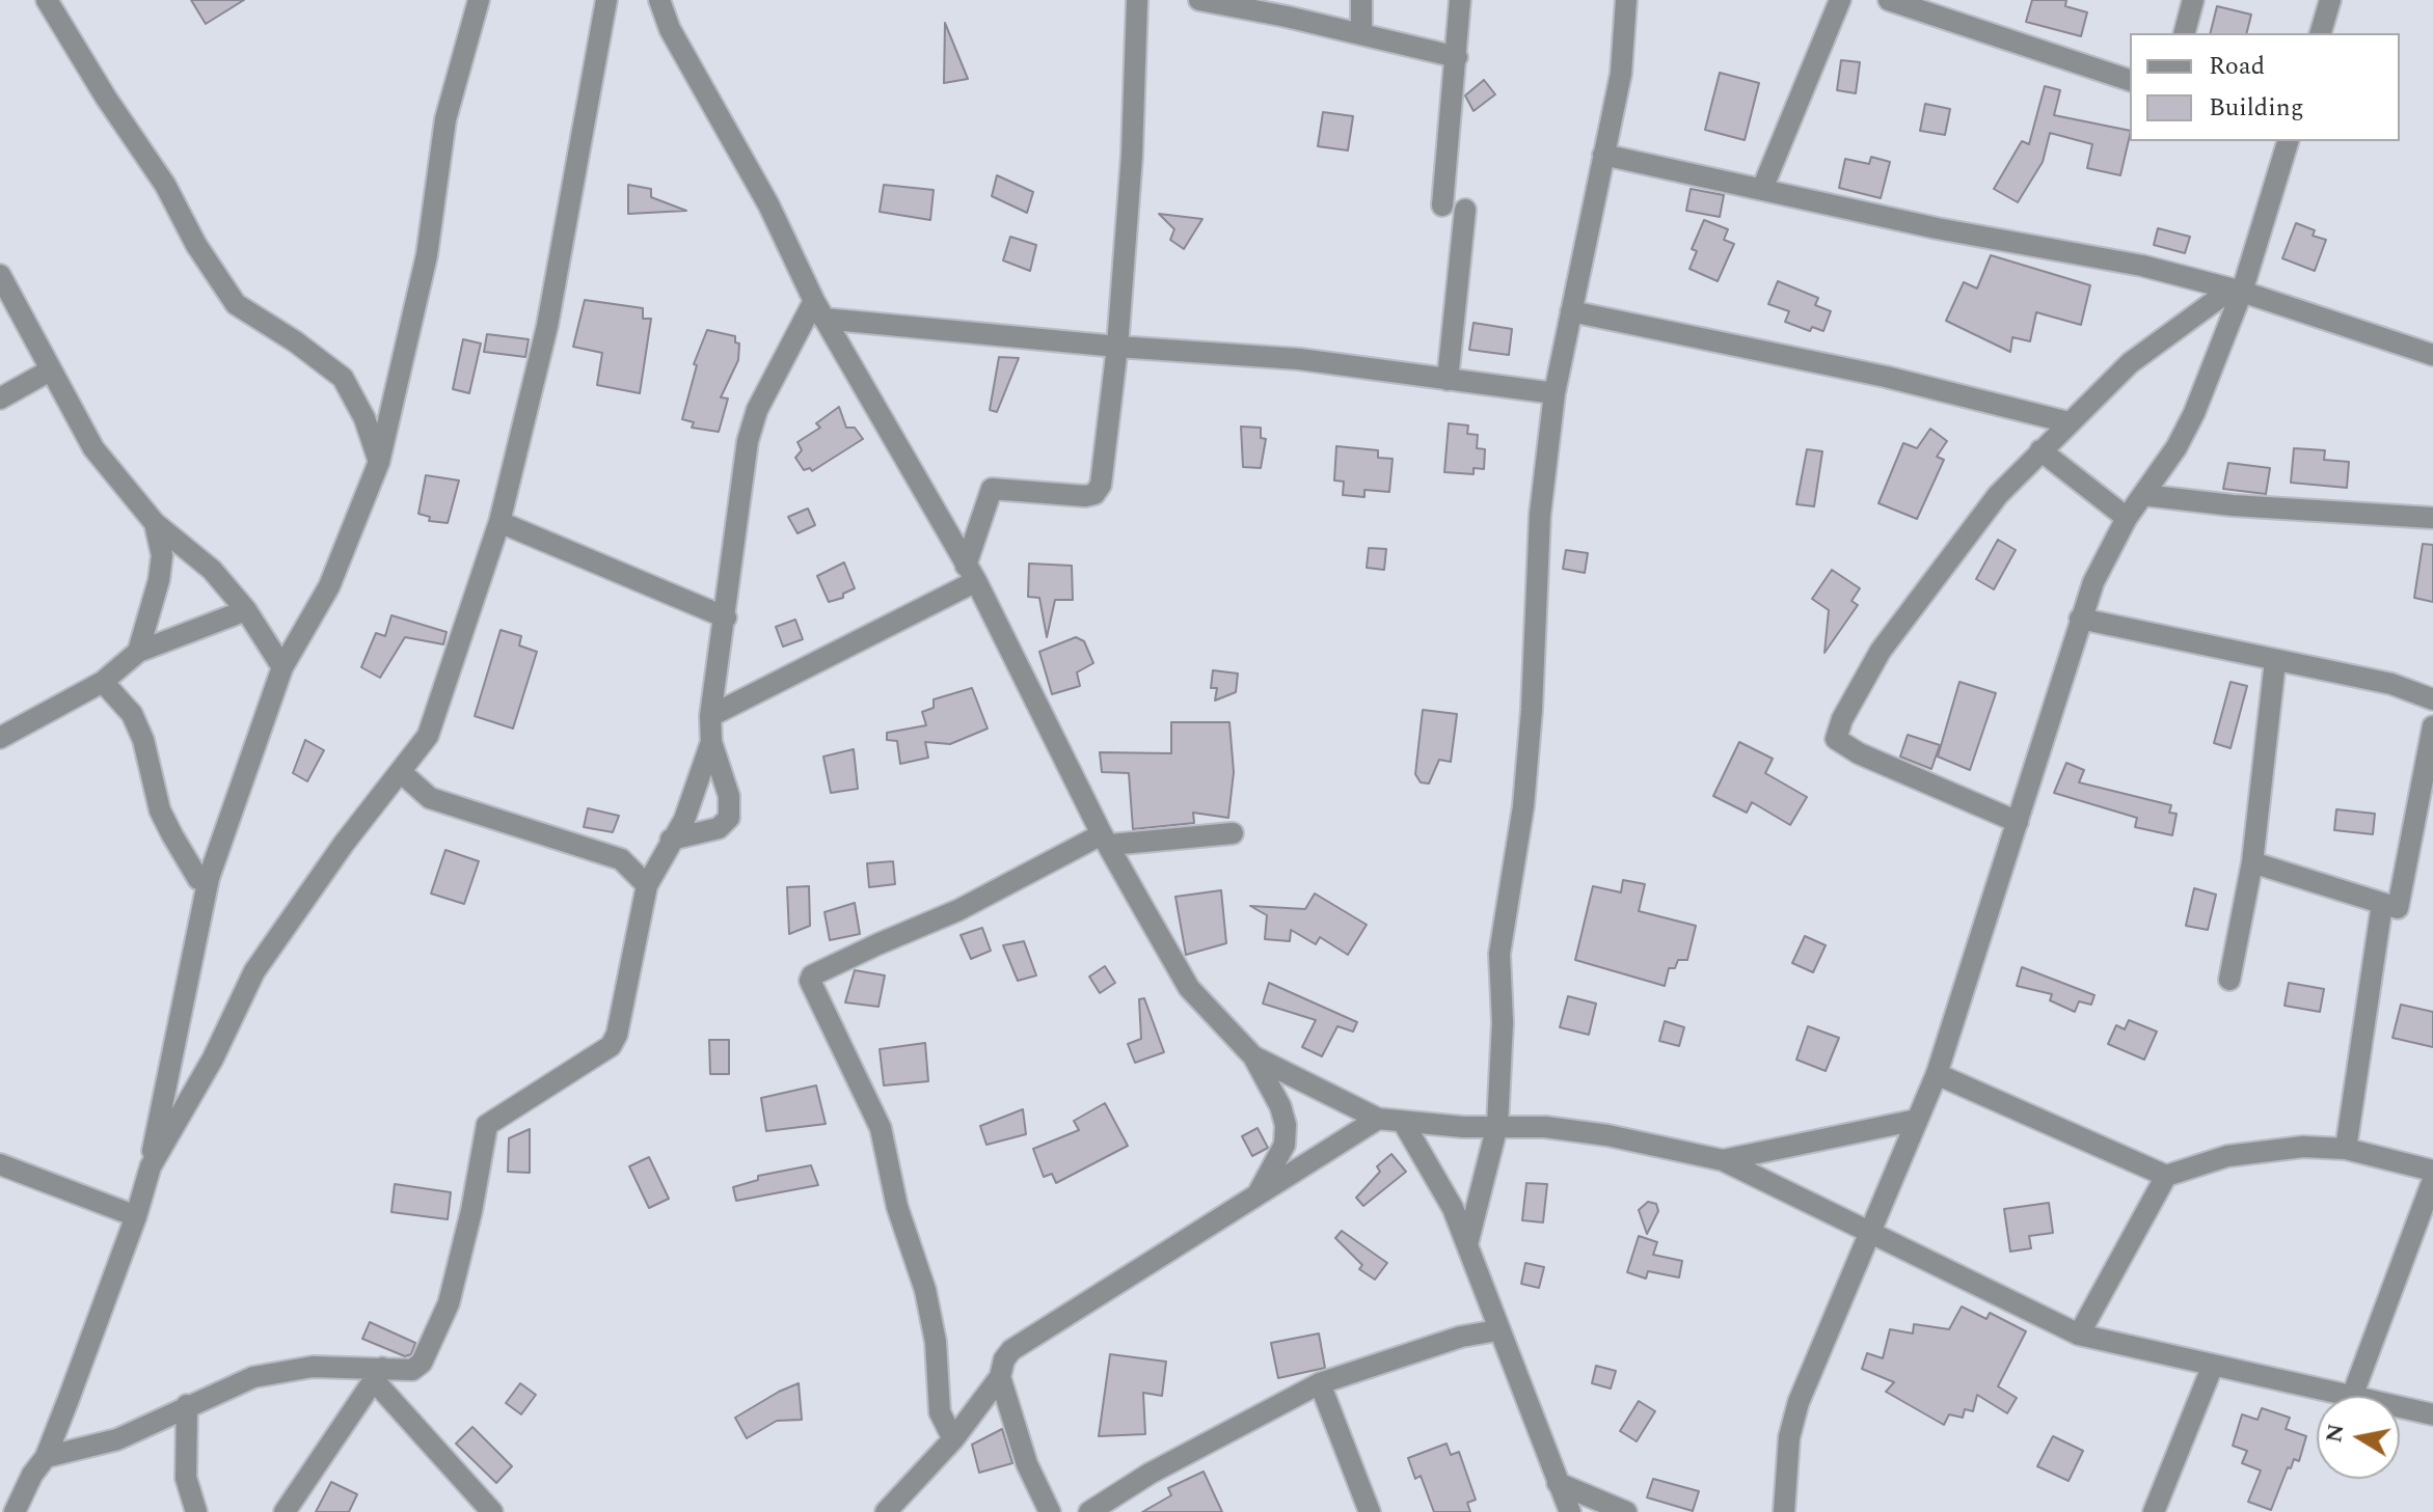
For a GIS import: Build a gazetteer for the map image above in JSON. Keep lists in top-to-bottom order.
{
  "legend": ["Road", "Building"],
  "north": "left"
}
